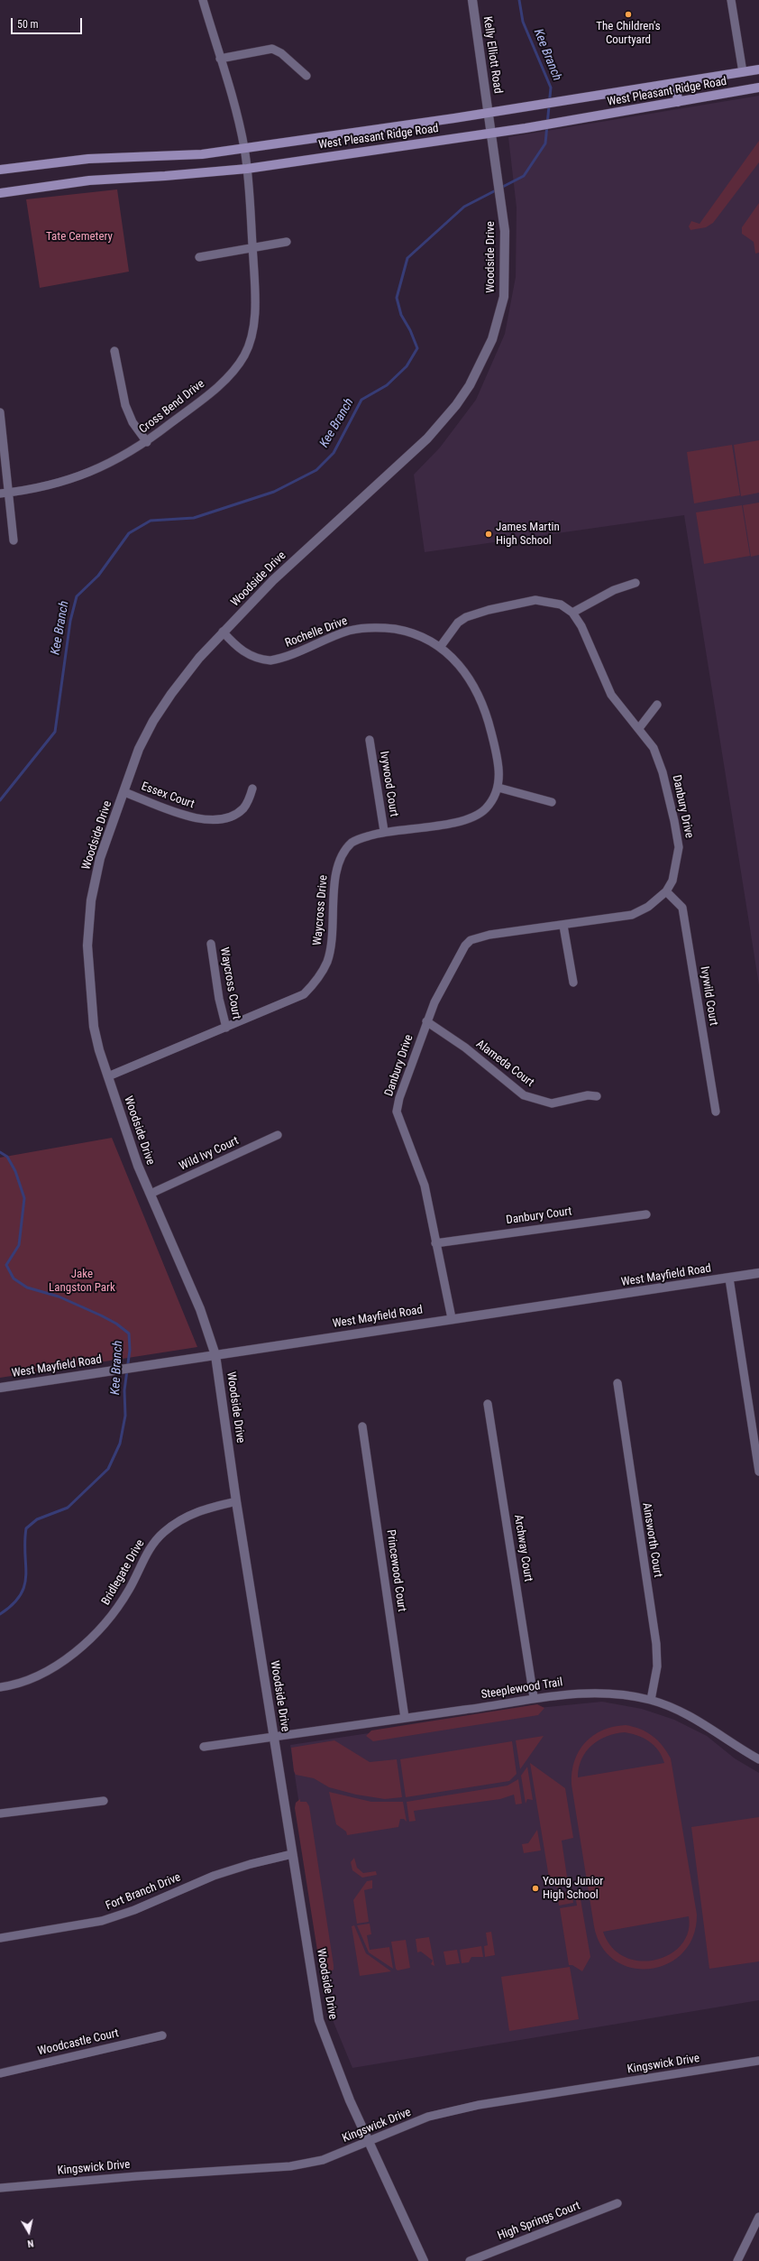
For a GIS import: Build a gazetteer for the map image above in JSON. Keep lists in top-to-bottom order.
{
  "streets": {
    "main road": ["West Pleasant Ridge Road"],
    "street": [
      "Kelly Elliott Road",
      "Woodside Drive",
      "Cross Bend Drive",
      "Rochelle Drive",
      "Ivywood Court",
      "Essex Court",
      "Danbury Drive",
      "Waycross Drive",
      "Waycross Court",
      "Ivywild Court",
      "Alameda Court",
      "Wild Ivy Court",
      "Danbury Court",
      "West Mayfield Road",
      "Ainsworth Court",
      "Archway Court",
      "Princewood Court",
      "Bridlegate Drive",
      "Steeplewood Trail",
      "Fort Branch Drive",
      "Woodcastle Court",
      "Kingswick Drive",
      "High Springs Court"
    ]
  },
  "crossings": [
    ["Kelly Elliott Road", "West Pleasant Ridge Road"],
    ["Kelly Elliott Road", "Woodside Drive"],
    ["West Pleasant Ridge Road", "Woodside Drive"],
    ["West Pleasant Ridge Road", "Cross Bend Drive"],
    ["Woodside Drive", "Rochelle Drive"],
    ["Woodside Drive", "Essex Court"],
    ["Woodside Drive", "Waycross Drive"],
    ["Woodside Drive", "Wild Ivy Court"],
    ["Woodside Drive", "West Mayfield Road"],
    ["Woodside Drive", "Bridlegate Drive"],
    ["Woodside Drive", "Steeplewood Trail"],
    ["Woodside Drive", "Fort Branch Drive"],
    ["Woodside Drive", "Kingswick Drive"],
    ["Rochelle Drive", "Danbury Drive"],
    ["Rochelle Drive", "Waycross Drive"],
    ["Ivywood Court", "Waycross Drive"],
    ["Danbury Drive", "Ivywild Court"],
    ["Danbury Drive", "Alameda Court"],
    ["Danbury Drive", "Danbury Court"],
    ["Danbury Drive", "West Mayfield Road"],
    ["Waycross Drive", "Waycross Court"],
    ["Ainsworth Court", "Steeplewood Trail"],
    ["Archway Court", "Steeplewood Trail"],
    ["Princewood Court", "Steeplewood Trail"]
  ],
  "water": ["Kee Branch"],
  "parks": ["Tate Cemetery", "Jake Langston Park"],
  "places": ["The Children's Courtyard", "James Martin High School", "Young Junior High School"],
  "scale_bar": "50 m",
  "north": "bottom"
}
